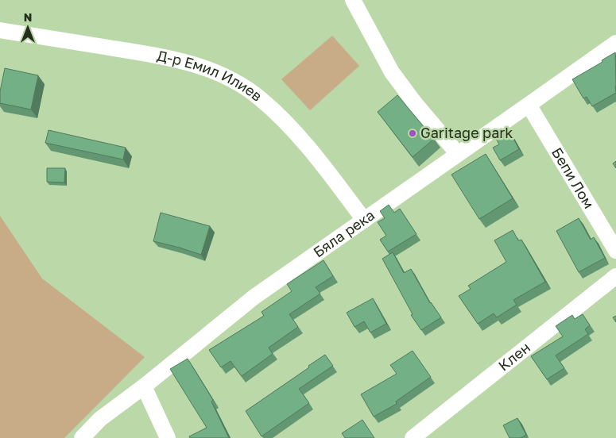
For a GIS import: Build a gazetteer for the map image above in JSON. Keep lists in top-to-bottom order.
{
  "streets": {
    "street": [
      "Д-р Емил Илиев",
      "Бепи Лом",
      "Бяла река",
      "Клен"
    ]
  },
  "crossings": [
    ["Д-р Емил Илиев", "Бяла река"],
    ["Бепи Лом", "Бяла река"]
  ],
  "places": ["Garitage park"],
  "north": "top"
}
